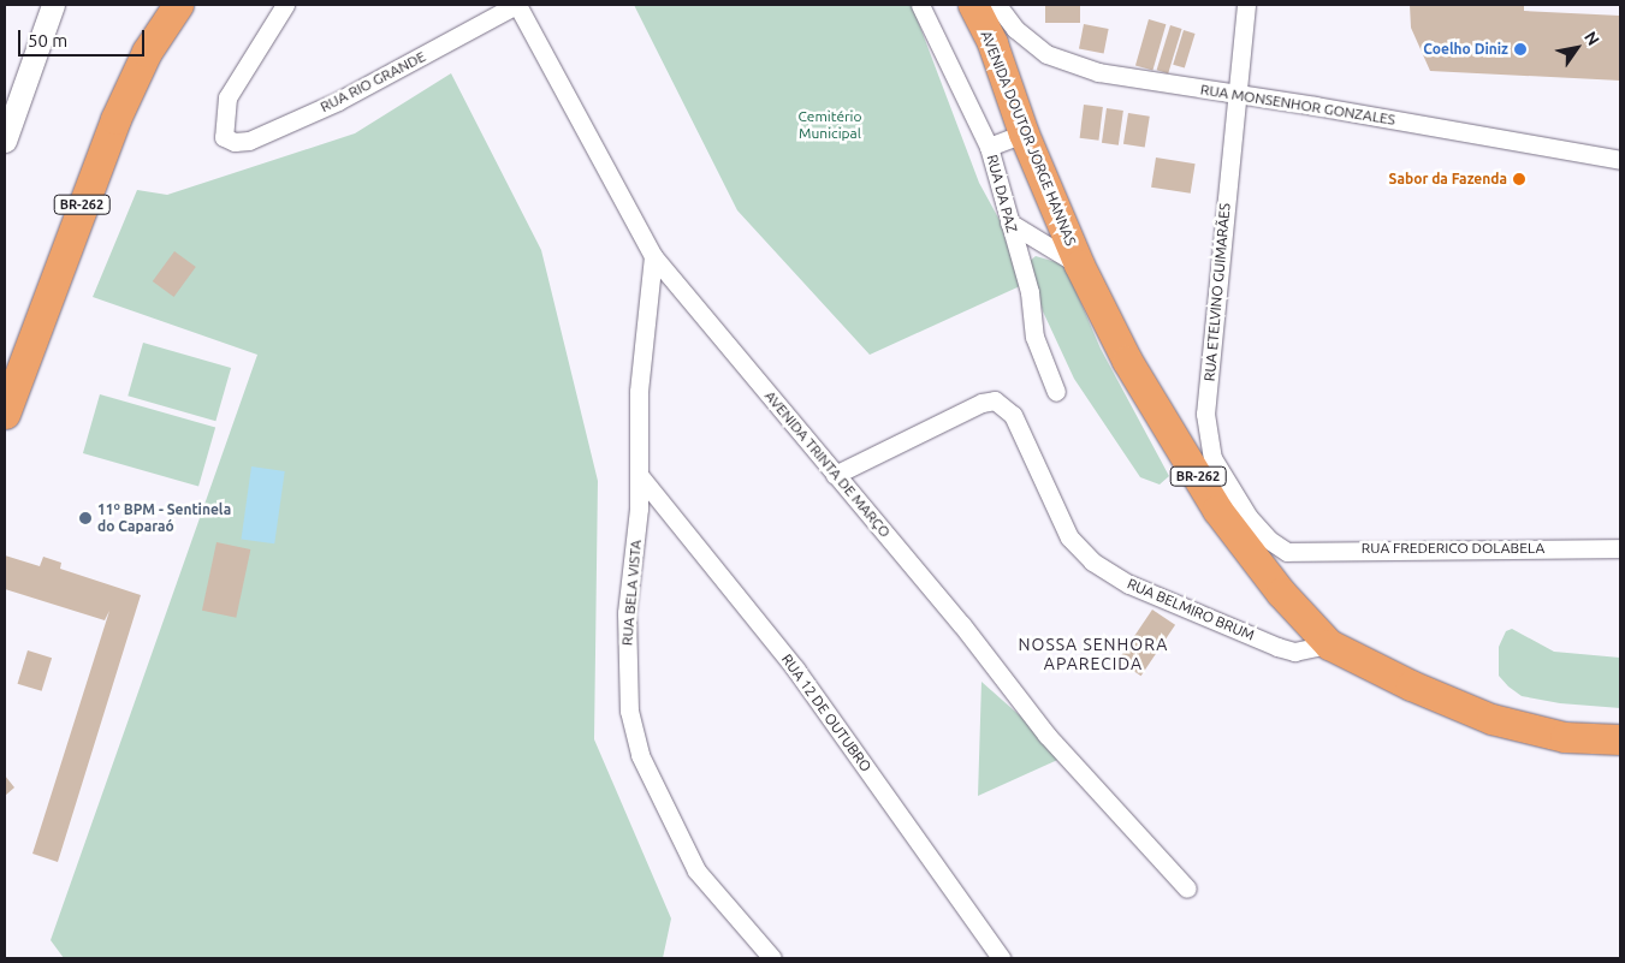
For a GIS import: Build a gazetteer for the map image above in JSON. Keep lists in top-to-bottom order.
{
  "streets": {
    "highway": ["AVENIDA DOUTOR JORGE HANNAS", "BR-262"],
    "street": [
      "RUA RIO GRANDE",
      "RUA MONSENHOR GONZALES",
      "RUA DA PAZ",
      "RUA ETELVINO GUIMARÃES",
      "AVENIDA TRINTA DE MARÇO",
      "RUA FREDERICO DOLABELA",
      "RUA BELA VISTA",
      "RUA BELMIRO BRUM",
      "RUA 12 DE OUTUBRO"
    ]
  },
  "crossings": [
    ["RUA RIO GRANDE", "AVENIDA TRINTA DE MARÇO"],
    ["RUA MONSENHOR GONZALES", "RUA ETELVINO GUIMARÃES"],
    ["AVENIDA DOUTOR JORGE HANNAS", "RUA BELMIRO BRUM"],
    ["RUA ETELVINO GUIMARÃES", "RUA FREDERICO DOLABELA"],
    ["AVENIDA TRINTA DE MARÇO", "RUA BELA VISTA"],
    ["AVENIDA TRINTA DE MARÇO", "RUA BELMIRO BRUM"],
    ["RUA BELA VISTA", "RUA 12 DE OUTUBRO"]
  ],
  "districts": ["NOSSA SENHORA APARECIDA"],
  "parks": ["Cemitério Municipal"],
  "places": ["Coelho Diniz", "Sabor da Fazenda", "11º BPM - Sentinela do Caparaó"],
  "scale_bar": "50 m",
  "north": "top right"
}
